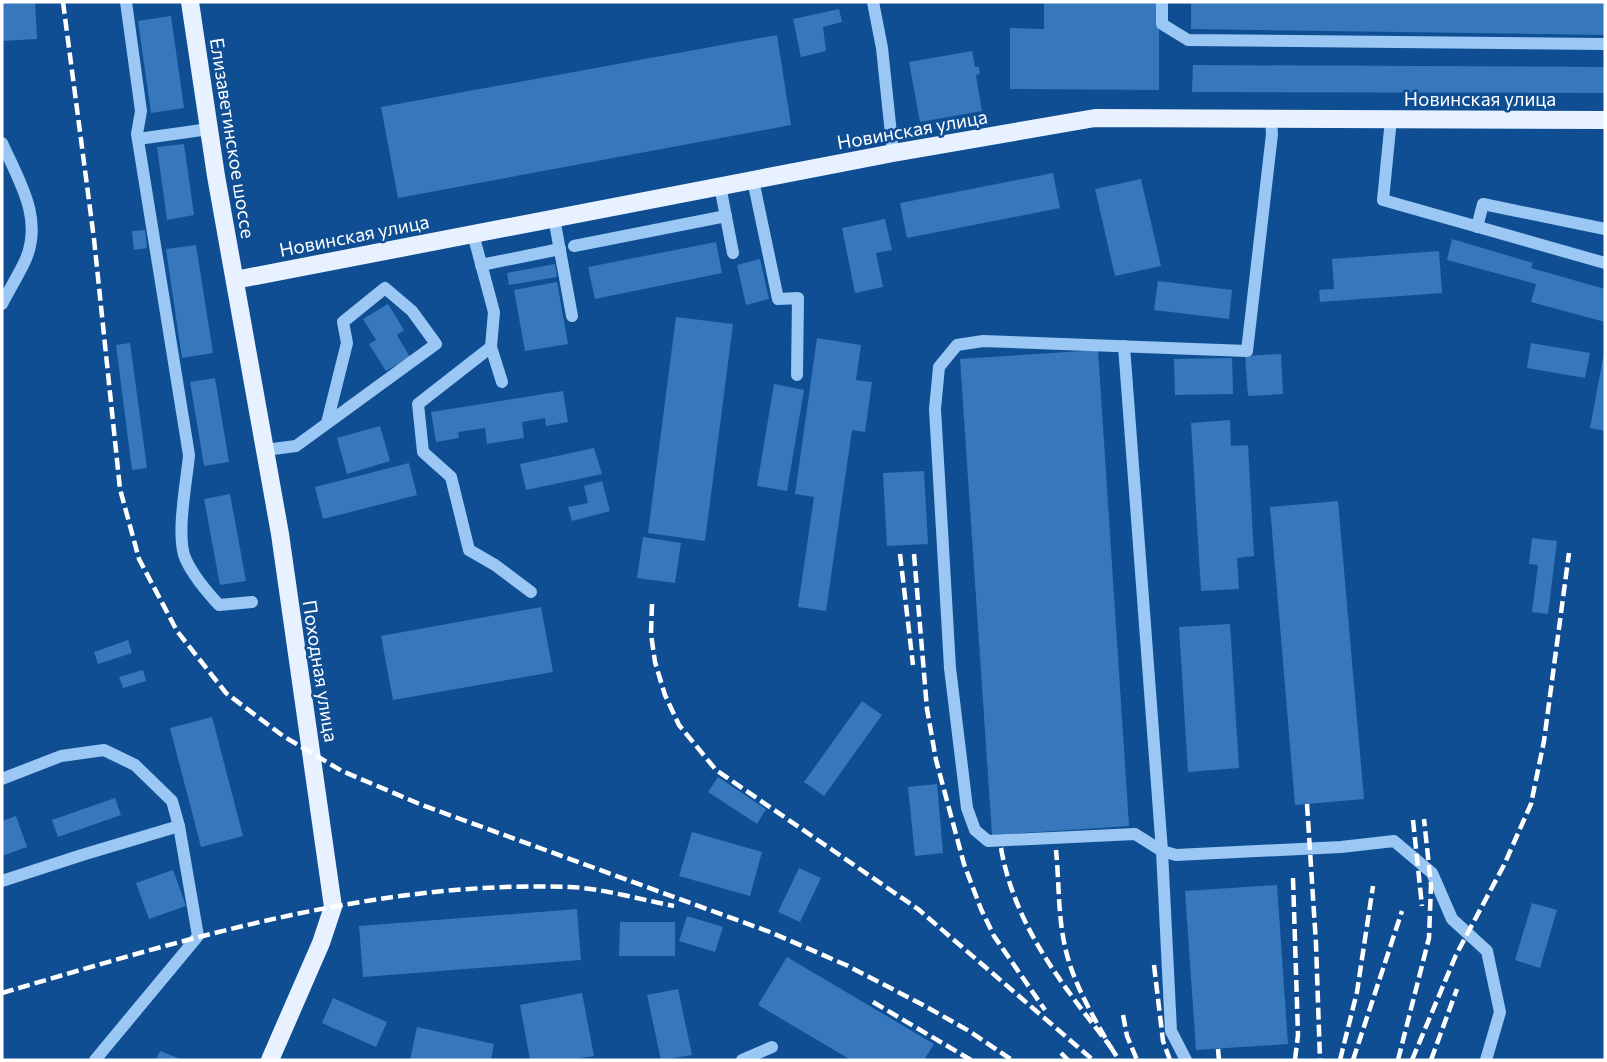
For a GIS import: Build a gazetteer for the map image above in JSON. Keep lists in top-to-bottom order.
{
  "streets": {
    "main road": ["Новинская улица", "Елизаветинское шоссе", "Походная улица"]
  },
  "crossings": [
    ["Новинская улица", "Елизаветинское шоссе"],
    ["Новинская улица", "Походная улица"],
    ["Елизаветинское шоссе", "Походная улица"]
  ]
}
